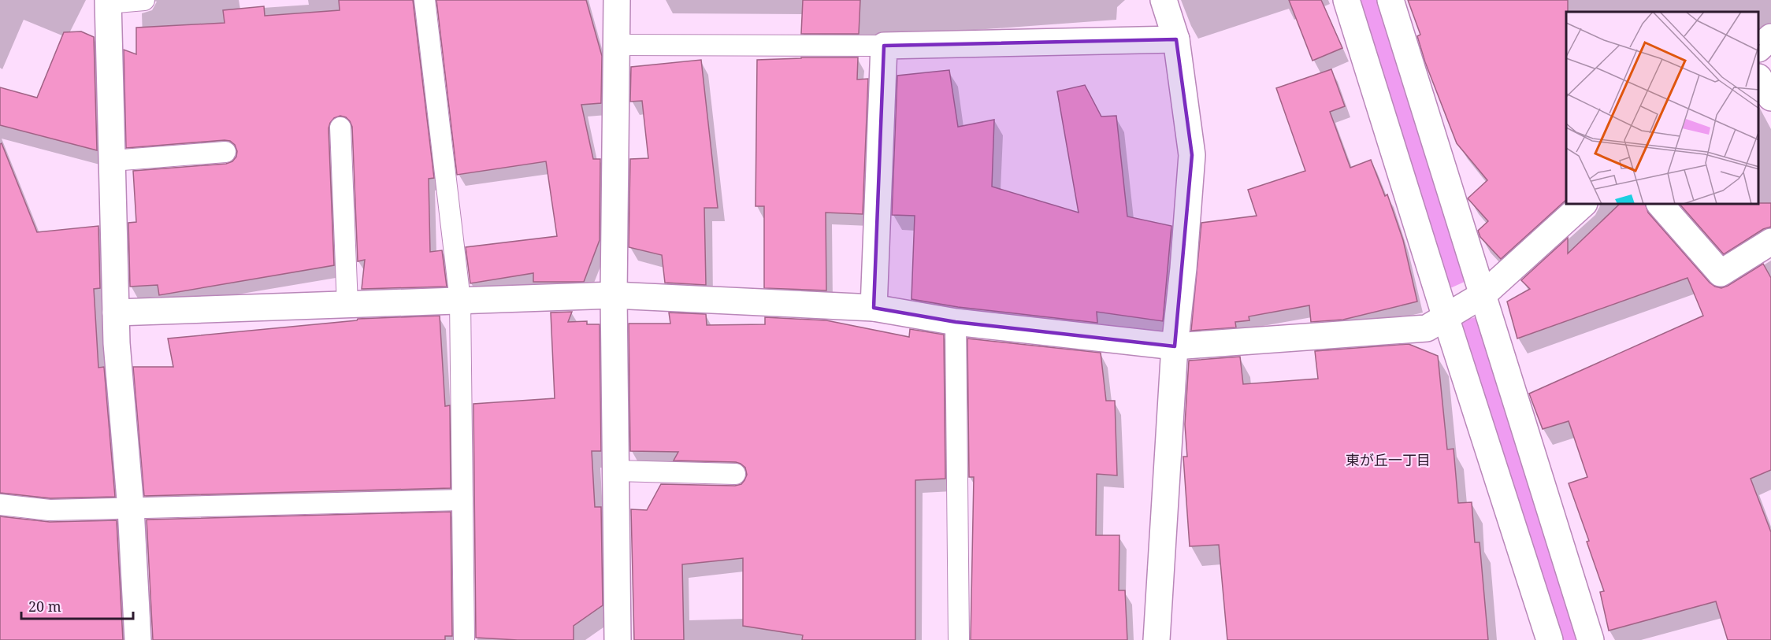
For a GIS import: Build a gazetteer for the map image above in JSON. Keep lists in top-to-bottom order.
{
  "districts": ["東が丘一丁目"],
  "scale_bar": "20 m"
}
